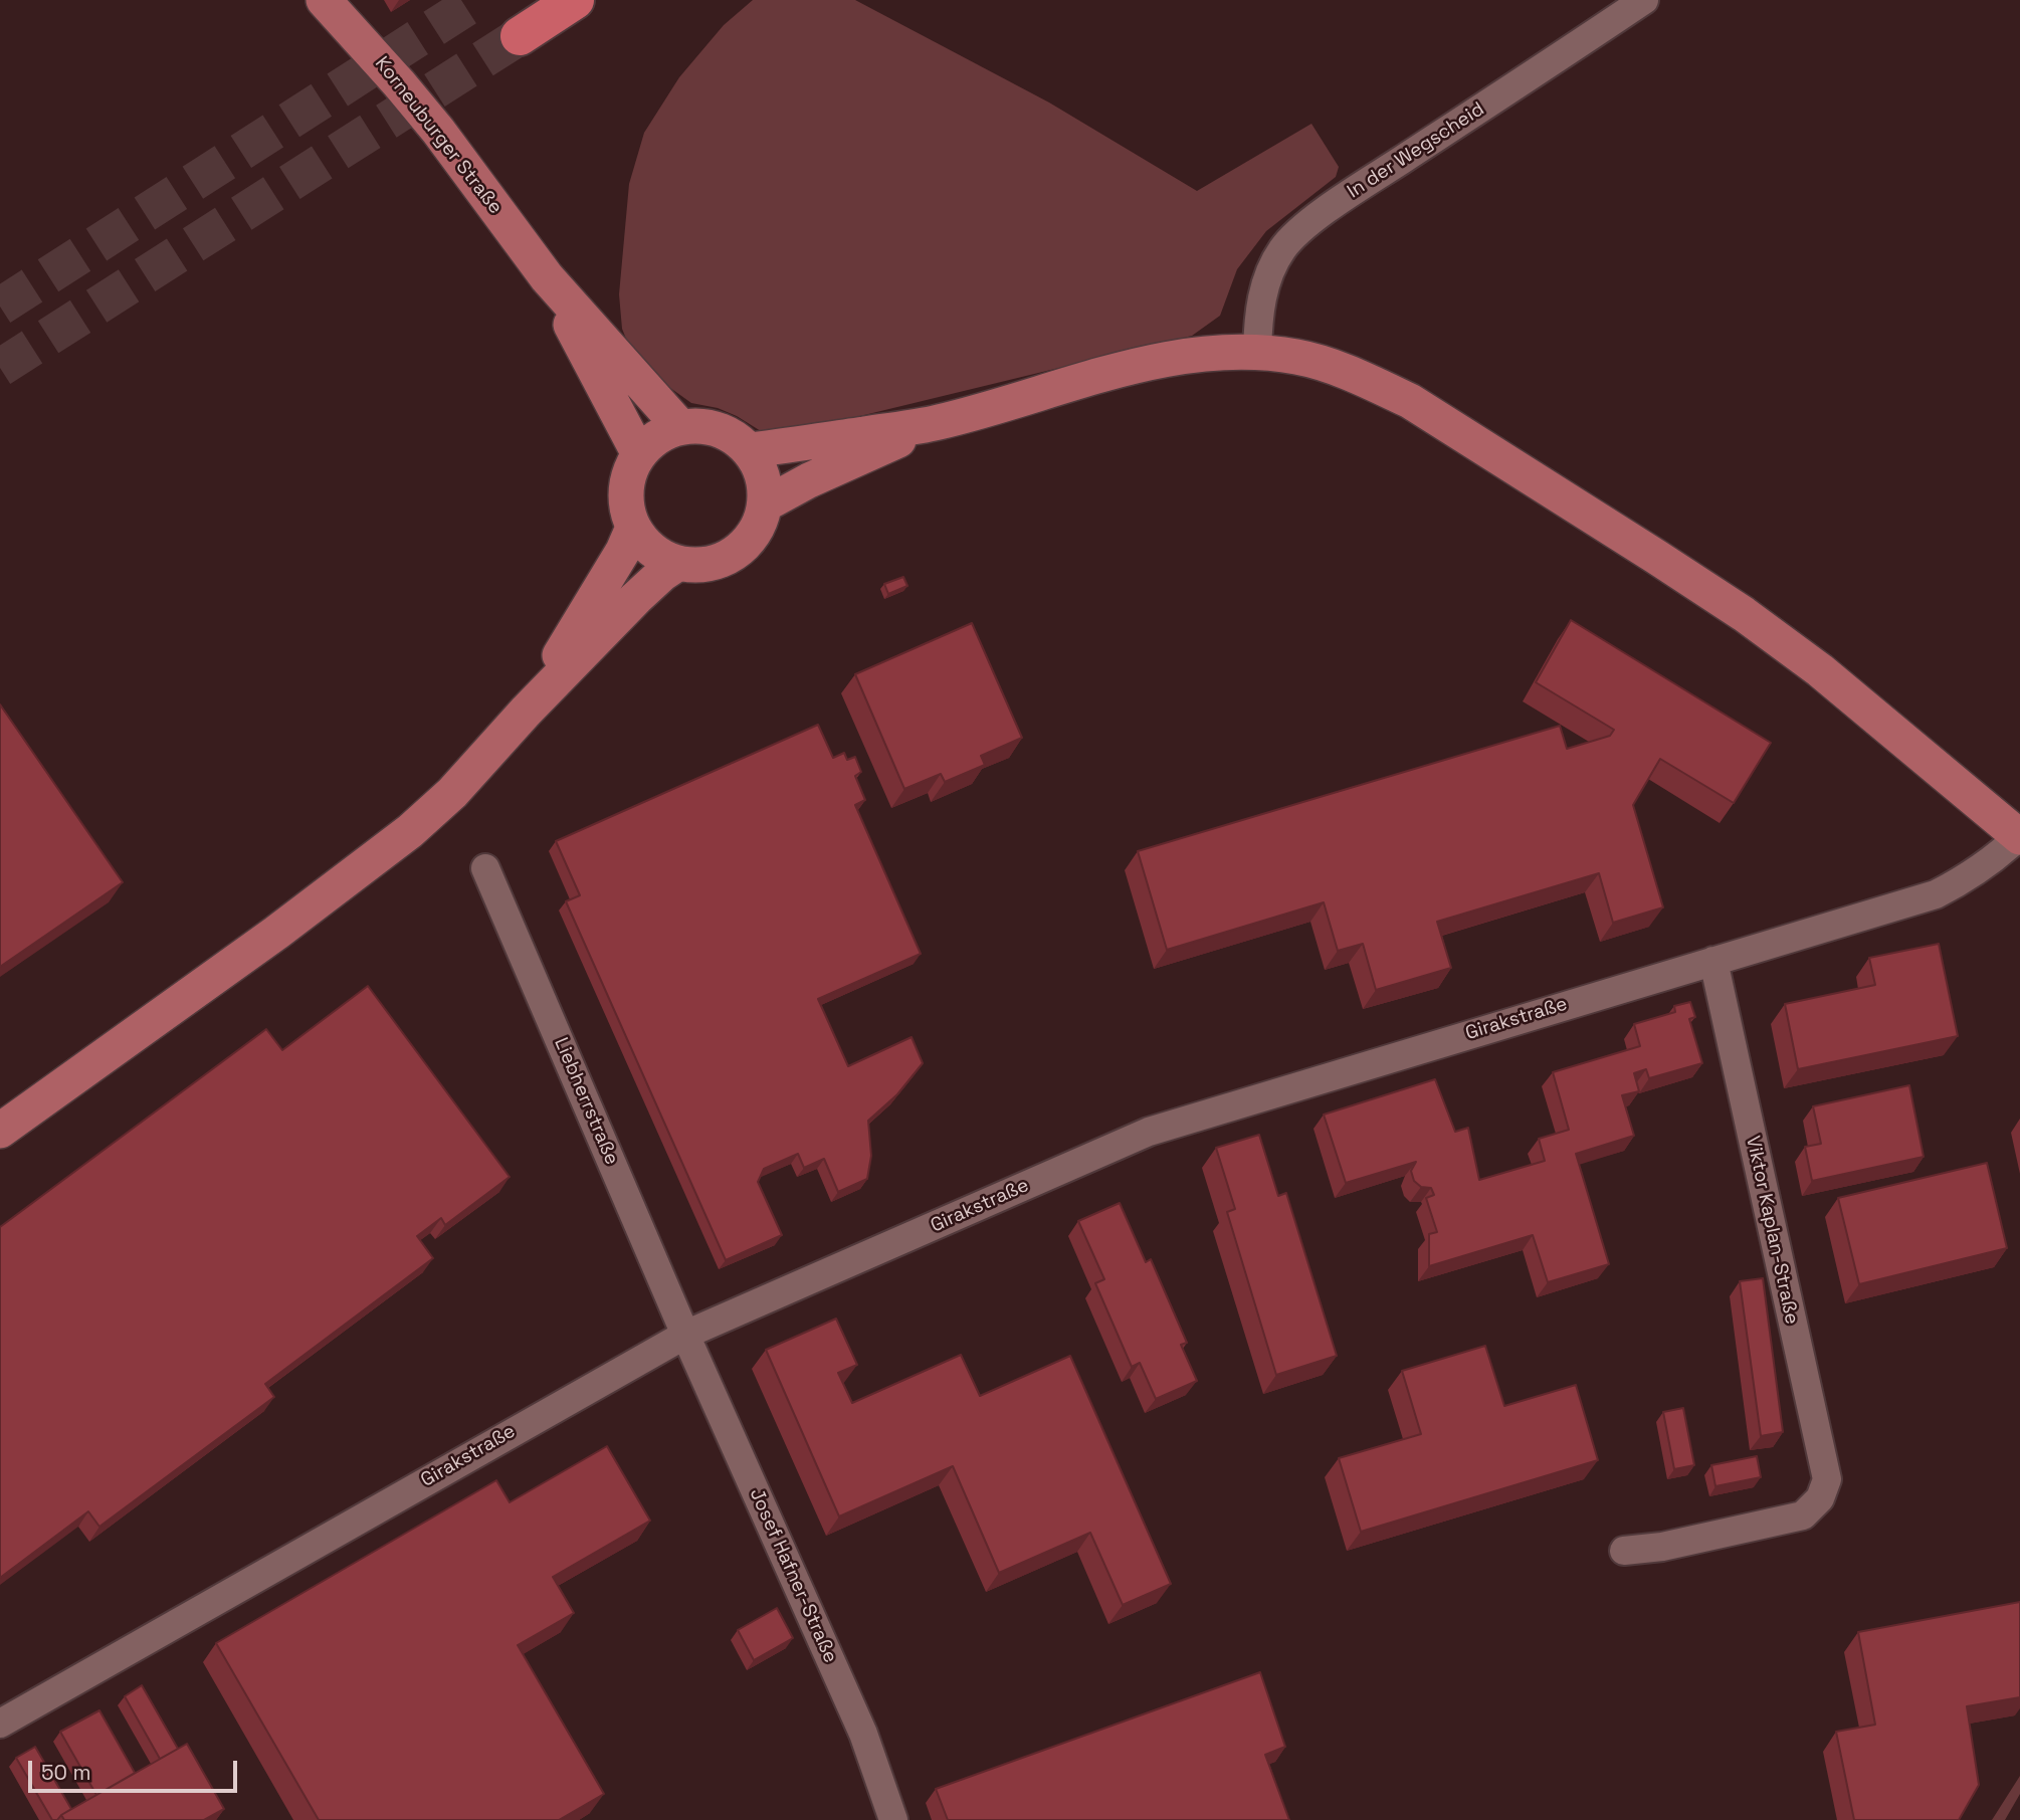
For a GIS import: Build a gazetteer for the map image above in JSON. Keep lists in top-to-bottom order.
{
  "streets": {
    "main road": ["Korneuburger Straße"],
    "street": [
      "In der Wegscheid",
      "Girakstraße",
      "Liebherrstraße",
      "Viktor Kaplan-Straße",
      "Josef Hafner-Straße"
    ]
  },
  "crossings": [
    ["Girakstraße", "Liebherrstraße"],
    ["Girakstraße", "Viktor Kaplan-Straße"],
    ["Girakstraße", "Josef Hafner-Straße"],
    ["Liebherrstraße", "Josef Hafner-Straße"]
  ],
  "scale_bar": "50 m"
}
